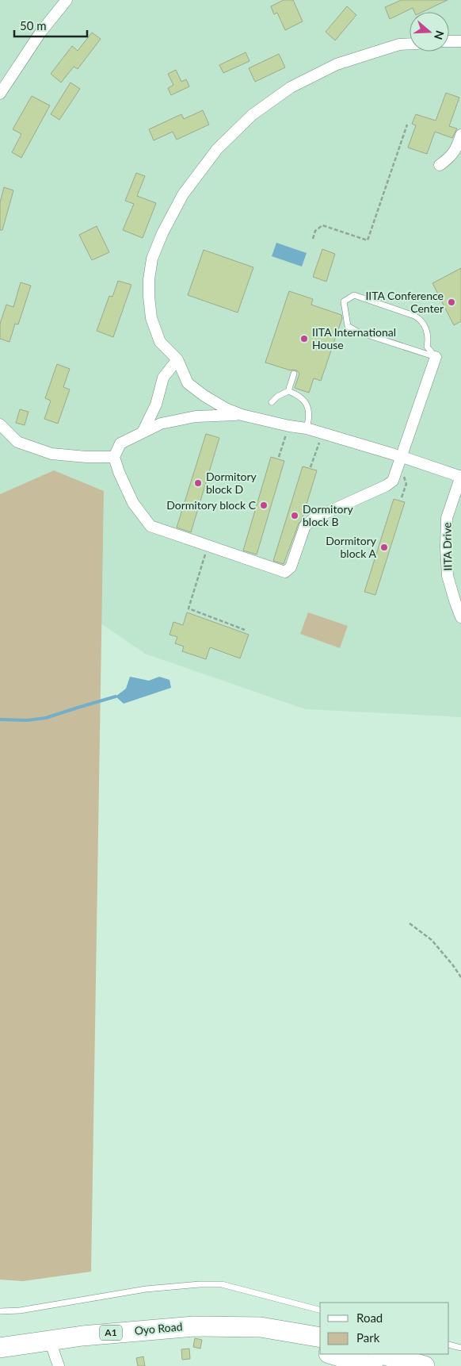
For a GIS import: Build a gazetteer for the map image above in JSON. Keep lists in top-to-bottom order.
{
  "streets": {
    "highway": ["Oyo Road", "A1"],
    "street": ["IITA Drive"]
  },
  "places": [
    "IITA Conference Center",
    "IITA International House",
    "Dormitory block D",
    "Dormitory block C",
    "Dormitory block B",
    "Dormitory block A"
  ],
  "legend": ["Road", "Park"],
  "scale_bar": "50 m",
  "north": "right"
}
